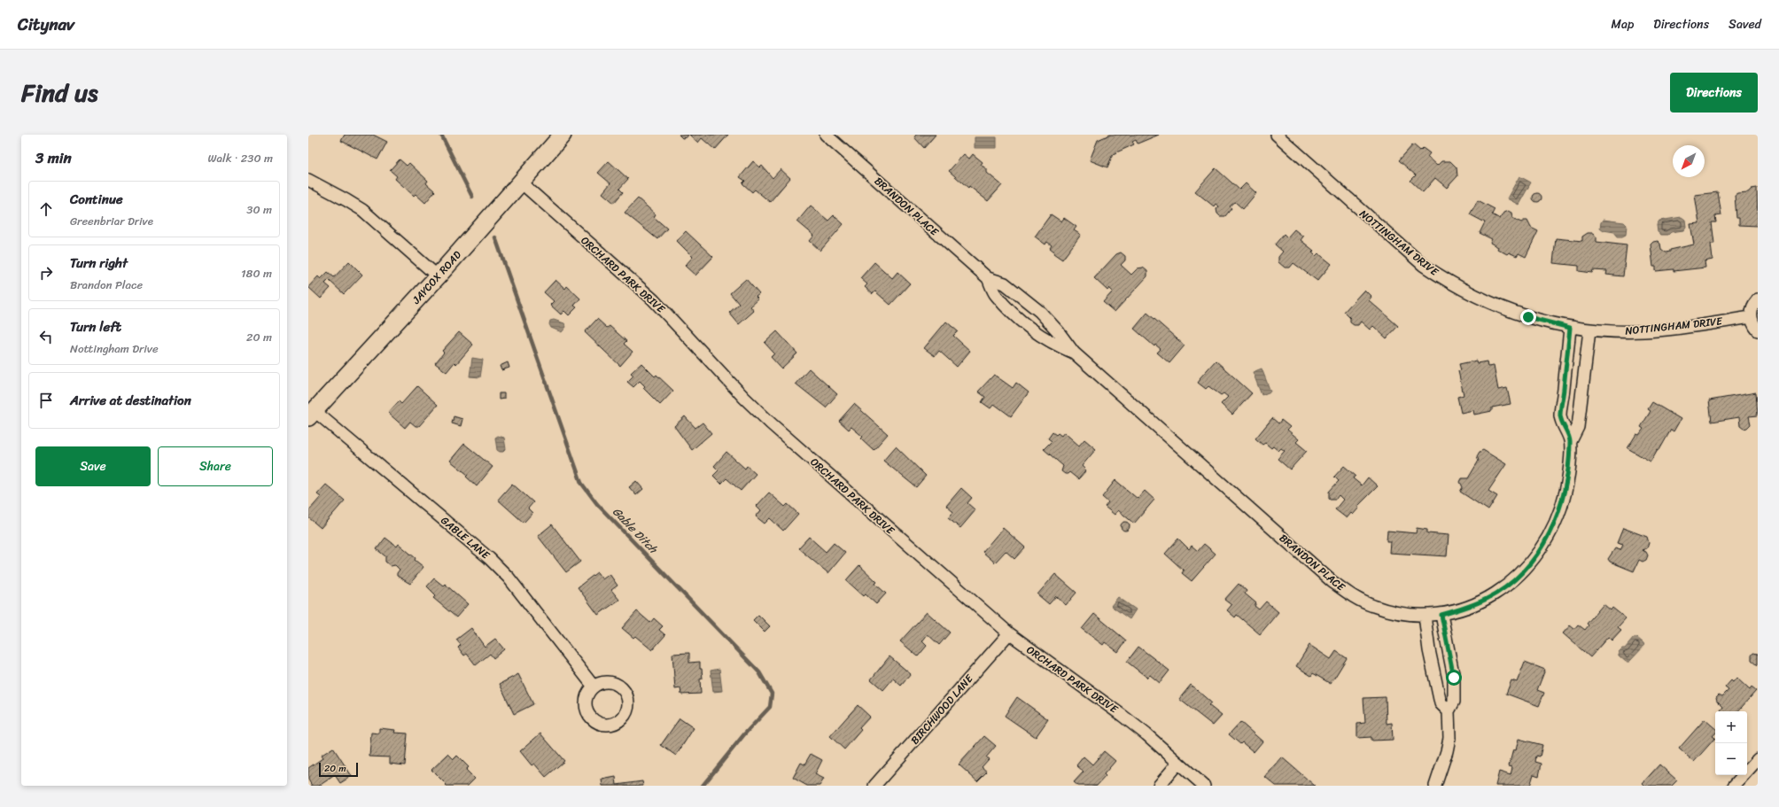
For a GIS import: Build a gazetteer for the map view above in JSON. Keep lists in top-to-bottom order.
{
  "streets": {
    "street": [
      "BRANDON PLACE",
      "NOTTINGHAM DRIVE",
      "ORCHARD PARK DRIVE",
      "JAYCOX ROAD",
      "GABLE LANE",
      "BIRCHWOOD LANE"
    ]
  },
  "crossings": [
    ["BRANDON PLACE", "NOTTINGHAM DRIVE"],
    ["ORCHARD PARK DRIVE", "JAYCOX ROAD"],
    ["ORCHARD PARK DRIVE", "BIRCHWOOD LANE"],
    ["JAYCOX ROAD", "GABLE LANE"]
  ],
  "water": ["Gable Ditch"],
  "scale_bar": "20 m",
  "north": "bottom left",
  "page": {
    "header": "Citynav",
    "nav": ["Map", "Directions", "Saved"],
    "title": "Find us",
    "buttons": [
      "Directions",
      ["Save", "Share"]
    ],
    "heading": ["3 min", "Walk · 230 m"],
    "list": [
      ["Continue", "Greenbriar Drive", "30 m"],
      ["Turn right", "Brandon Place", "180 m"],
      ["Turn left", "Nottingham Drive", "20 m"],
      "Arrive at destination"
    ],
    "map_buttons": ["+", "−"],
    "scale": "20 m"
  }
}
